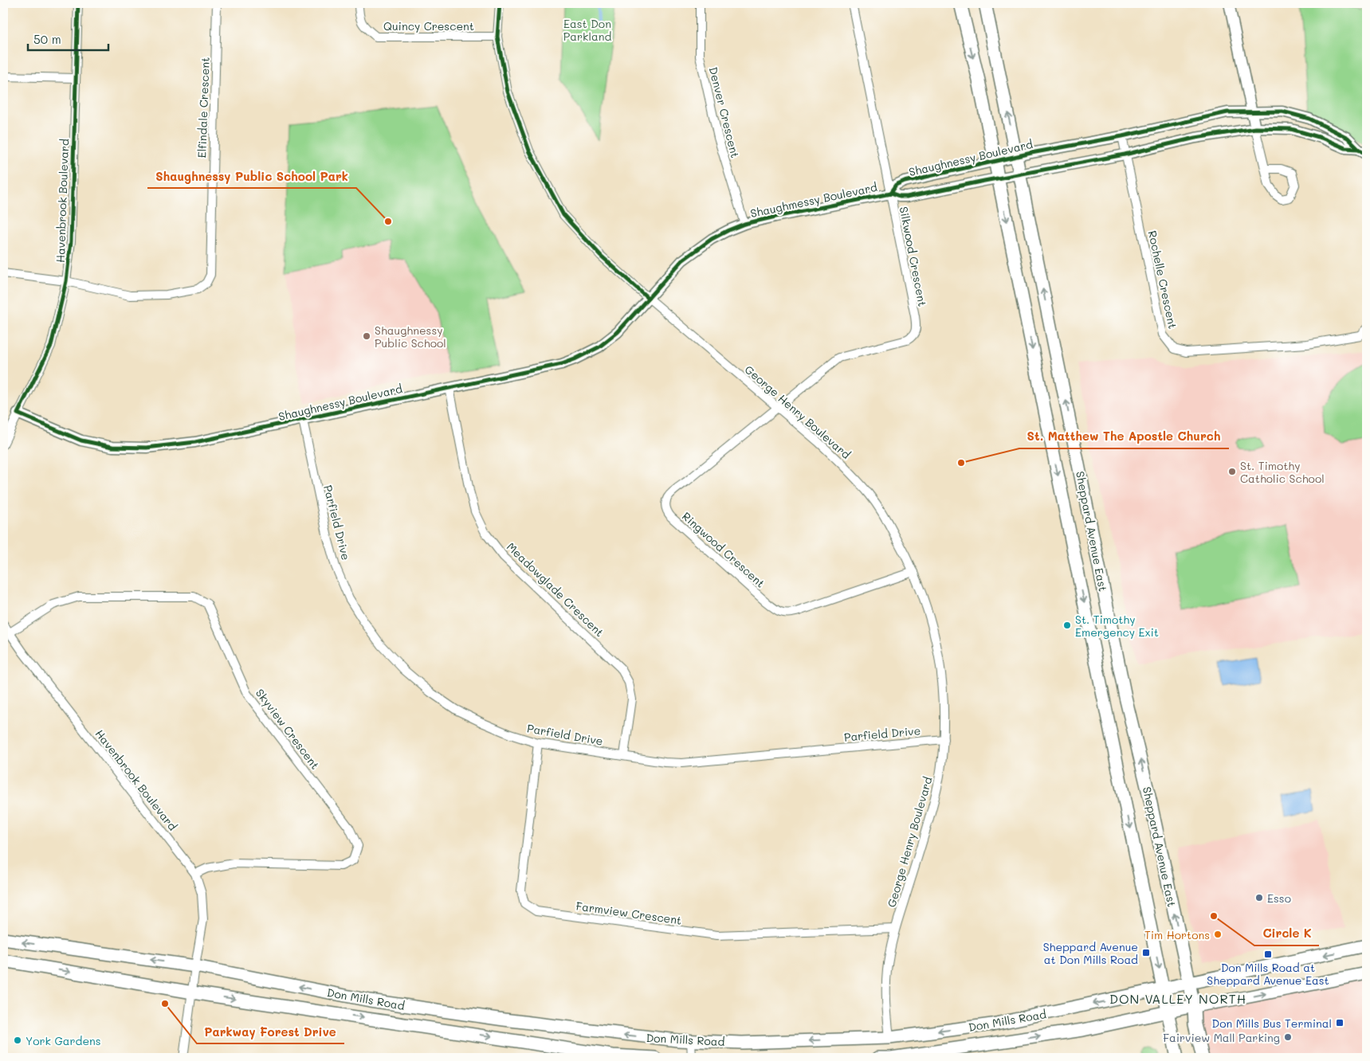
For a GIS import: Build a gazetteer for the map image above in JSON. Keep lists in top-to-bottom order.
{
  "streets": {
    "main road": ["Sheppard Avenue East", "Don Mills Road"],
    "street": [
      "Quincy Crescent",
      "Elfindale Crescent",
      "Denver Crescent",
      "Shaughnessy Boulevard",
      "Shaughmessy Boulevard",
      "Havenbrook Boulevard",
      "Silkwood Crescent",
      "Rochelle Crescent",
      "George Henry Boulevard",
      "Parfield Drive",
      "Ringwood Crescent",
      "Meadowglade Crescent",
      "Skyview Crescent",
      "Farmview Crescent"
    ]
  },
  "crossings": [
    ["Quincy Crescent", "George Henry Boulevard"],
    ["Elfindale Crescent", "Havenbrook Boulevard"],
    ["Denver Crescent", "Shaughmessy Boulevard"],
    ["Shaughnessy Boulevard", "Shaughmessy Boulevard"],
    ["Shaughnessy Boulevard", "Havenbrook Boulevard"],
    ["Shaughnessy Boulevard", "Silkwood Crescent"],
    ["Shaughnessy Boulevard", "Rochelle Crescent"],
    ["Shaughnessy Boulevard", "George Henry Boulevard"],
    ["Shaughnessy Boulevard", "Parfield Drive"],
    ["Shaughnessy Boulevard", "Sheppard Avenue East"],
    ["Shaughnessy Boulevard", "Meadowglade Crescent"],
    ["Shaughmessy Boulevard", "Silkwood Crescent"],
    ["Shaughmessy Boulevard", "George Henry Boulevard"],
    ["Havenbrook Boulevard", "Skyview Crescent"],
    ["Havenbrook Boulevard", "Don Mills Road"],
    ["Silkwood Crescent", "George Henry Boulevard"],
    ["Silkwood Crescent", "Ringwood Crescent"],
    ["George Henry Boulevard", "Parfield Drive"],
    ["George Henry Boulevard", "Ringwood Crescent"],
    ["George Henry Boulevard", "Farmview Crescent"],
    ["George Henry Boulevard", "Don Mills Road"],
    ["Parfield Drive", "Meadowglade Crescent"],
    ["Parfield Drive", "Farmview Crescent"],
    ["Sheppard Avenue East", "Don Mills Road"]
  ],
  "districts": ["DON VALLEY NORTH"],
  "parks": ["East Don Parkland"],
  "places": {
    "other": [
      "Shaughnessy Public School Park",
      "Shaughnessy Public School",
      "St. Matthew The Apostle Church",
      "St. Timothy Catholic School",
      "St. Timothy Emergency Exit",
      "Esso",
      "Circle K",
      "Tim Hortons",
      "Parkway Forest Drive",
      "Fairview Mall Parking",
      "York Gardens"
    ],
    "transit": ["Sheppard Avenue at Don Mills Road", "Don Mills Road at Sheppard Avenue East", "Don Mills Bus Terminal"]
  },
  "scale_bar": "50 m"
}
